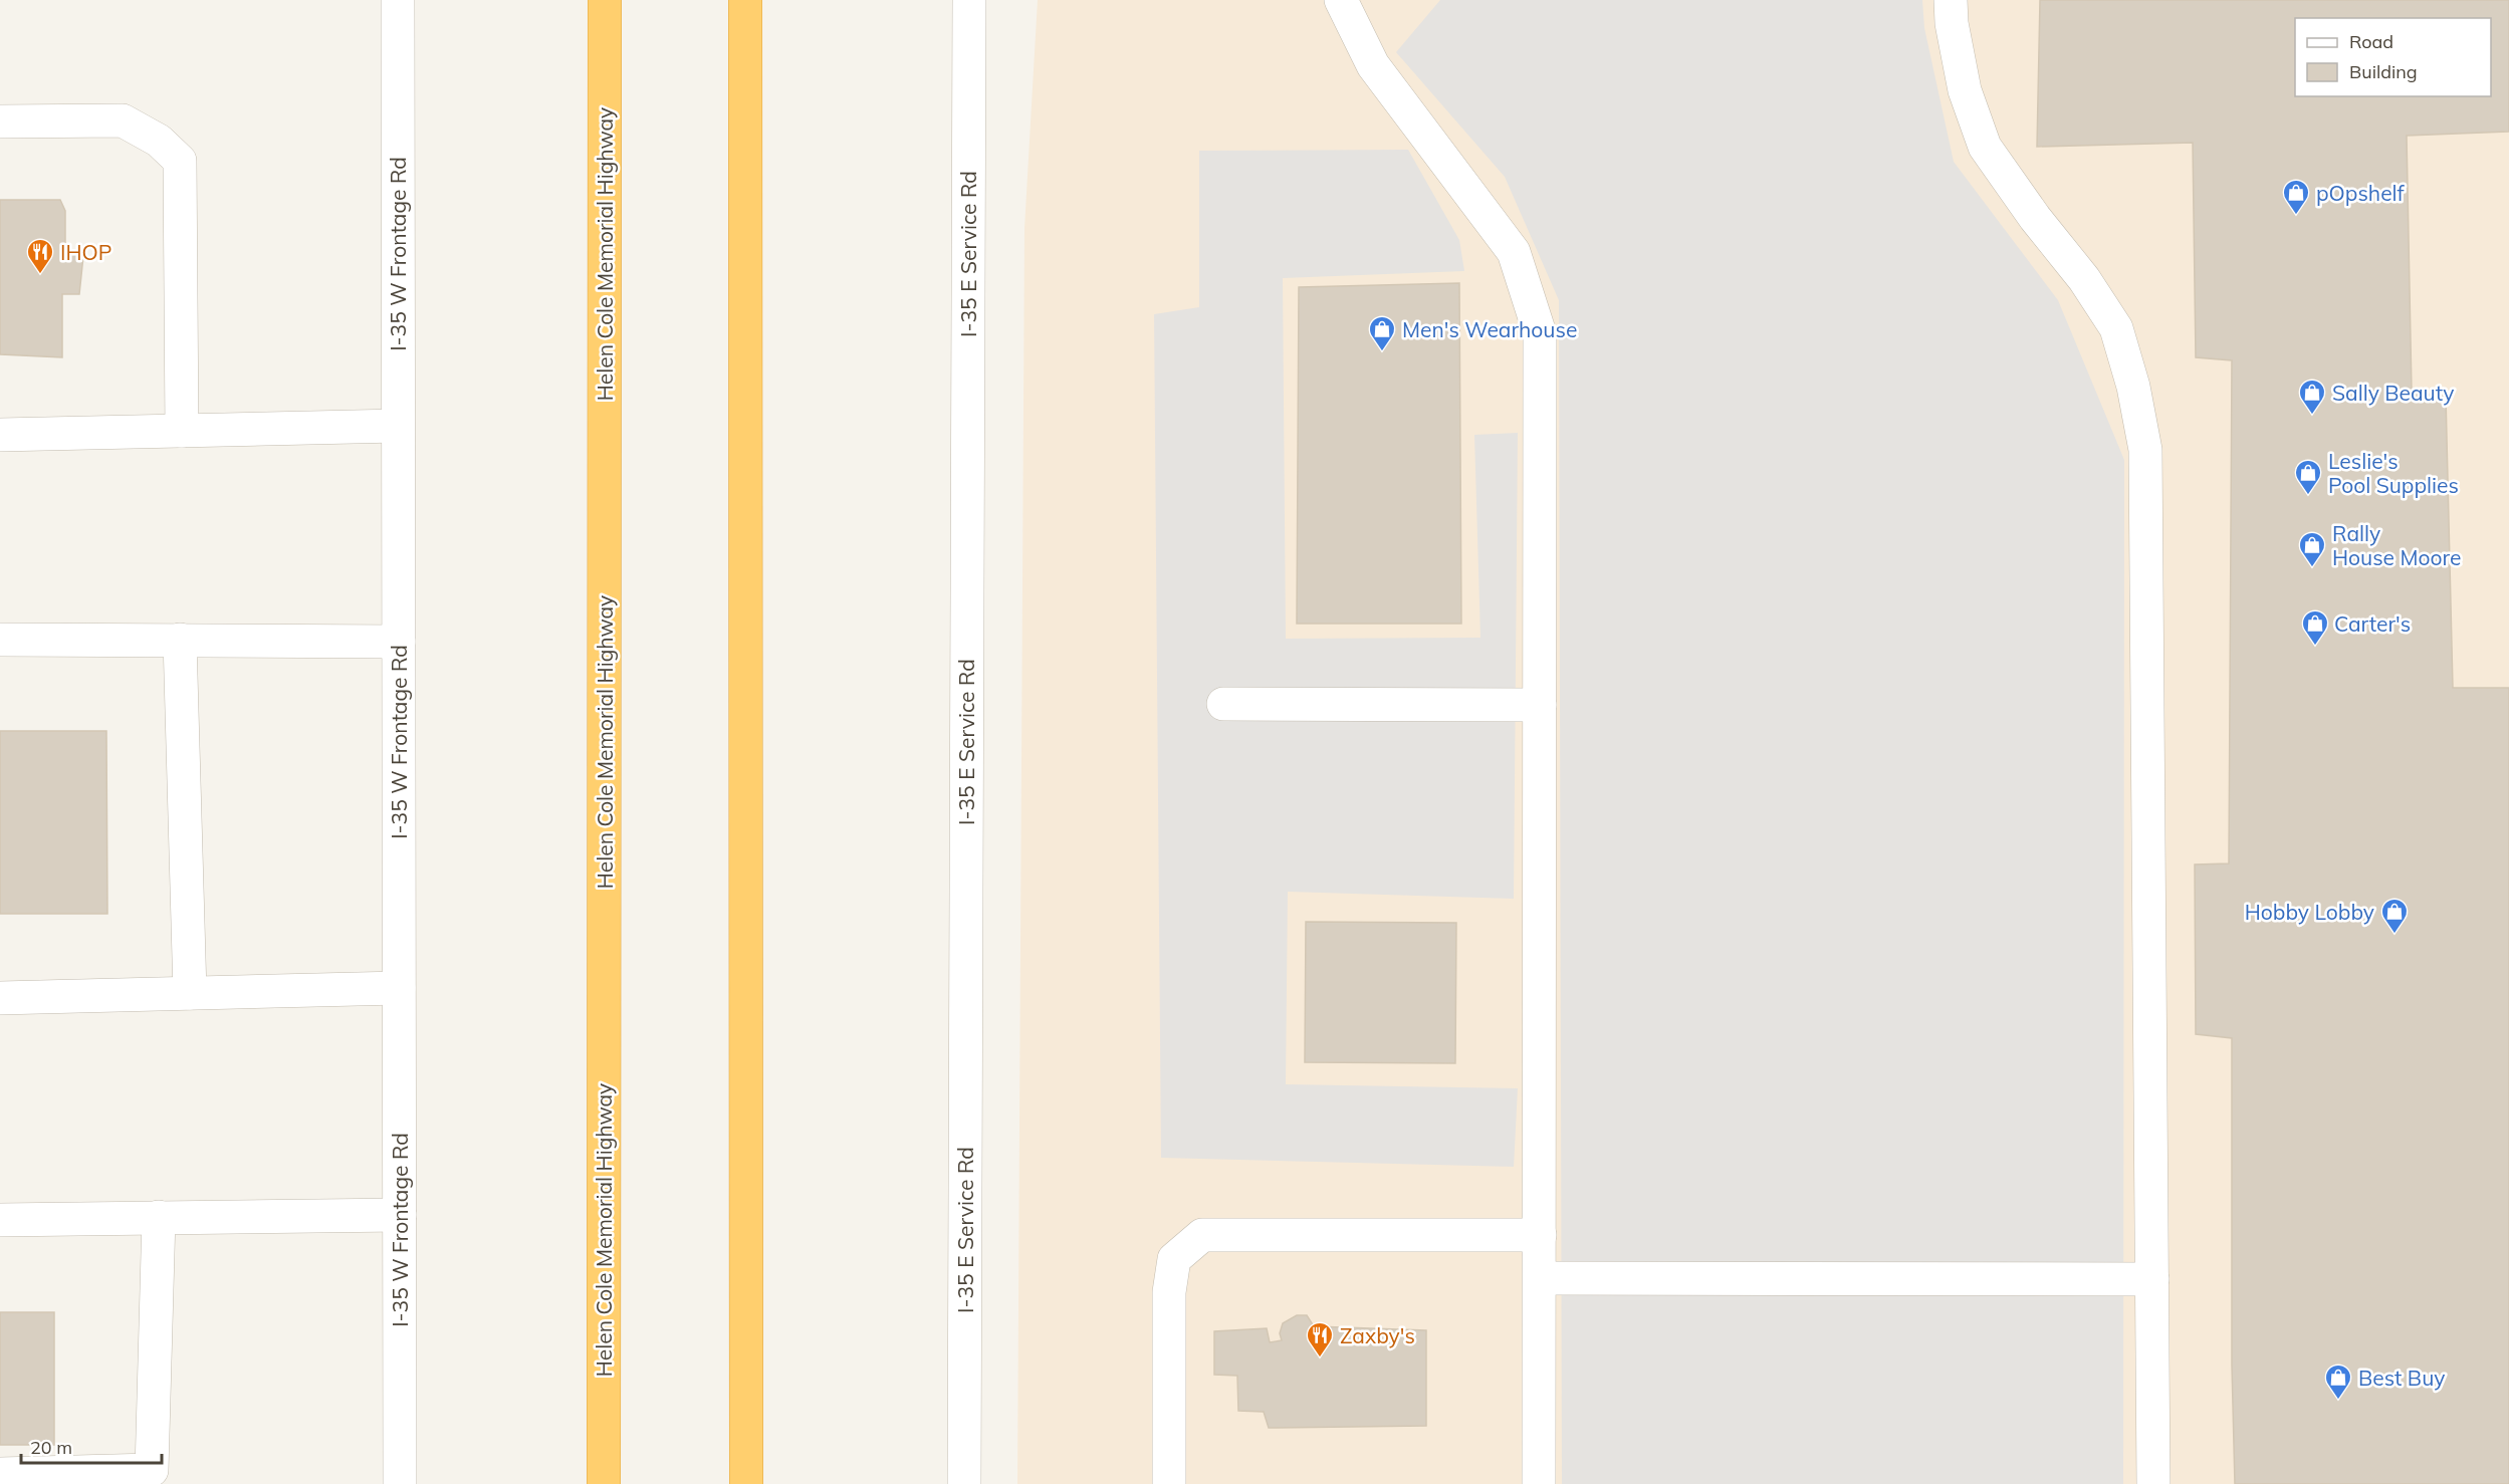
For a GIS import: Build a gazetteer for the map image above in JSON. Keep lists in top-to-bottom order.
{
  "streets": {
    "highway": ["Helen Cole Memorial Highway"],
    "street": ["I-35 W Frontage Rd", "I-35 E Service Rd"]
  },
  "places": {
    "shop": [
      "pOpshelf",
      "Men's Wearhouse",
      "Sally Beauty",
      "Leslie's Pool Supplies",
      "Rally House Moore",
      "Carter's",
      "Hobby Lobby",
      "Best Buy"
    ],
    "restaurant": ["IHOP", "Zaxby's"]
  },
  "legend": ["Road", "Building"],
  "scale_bar": "20 m"
}
